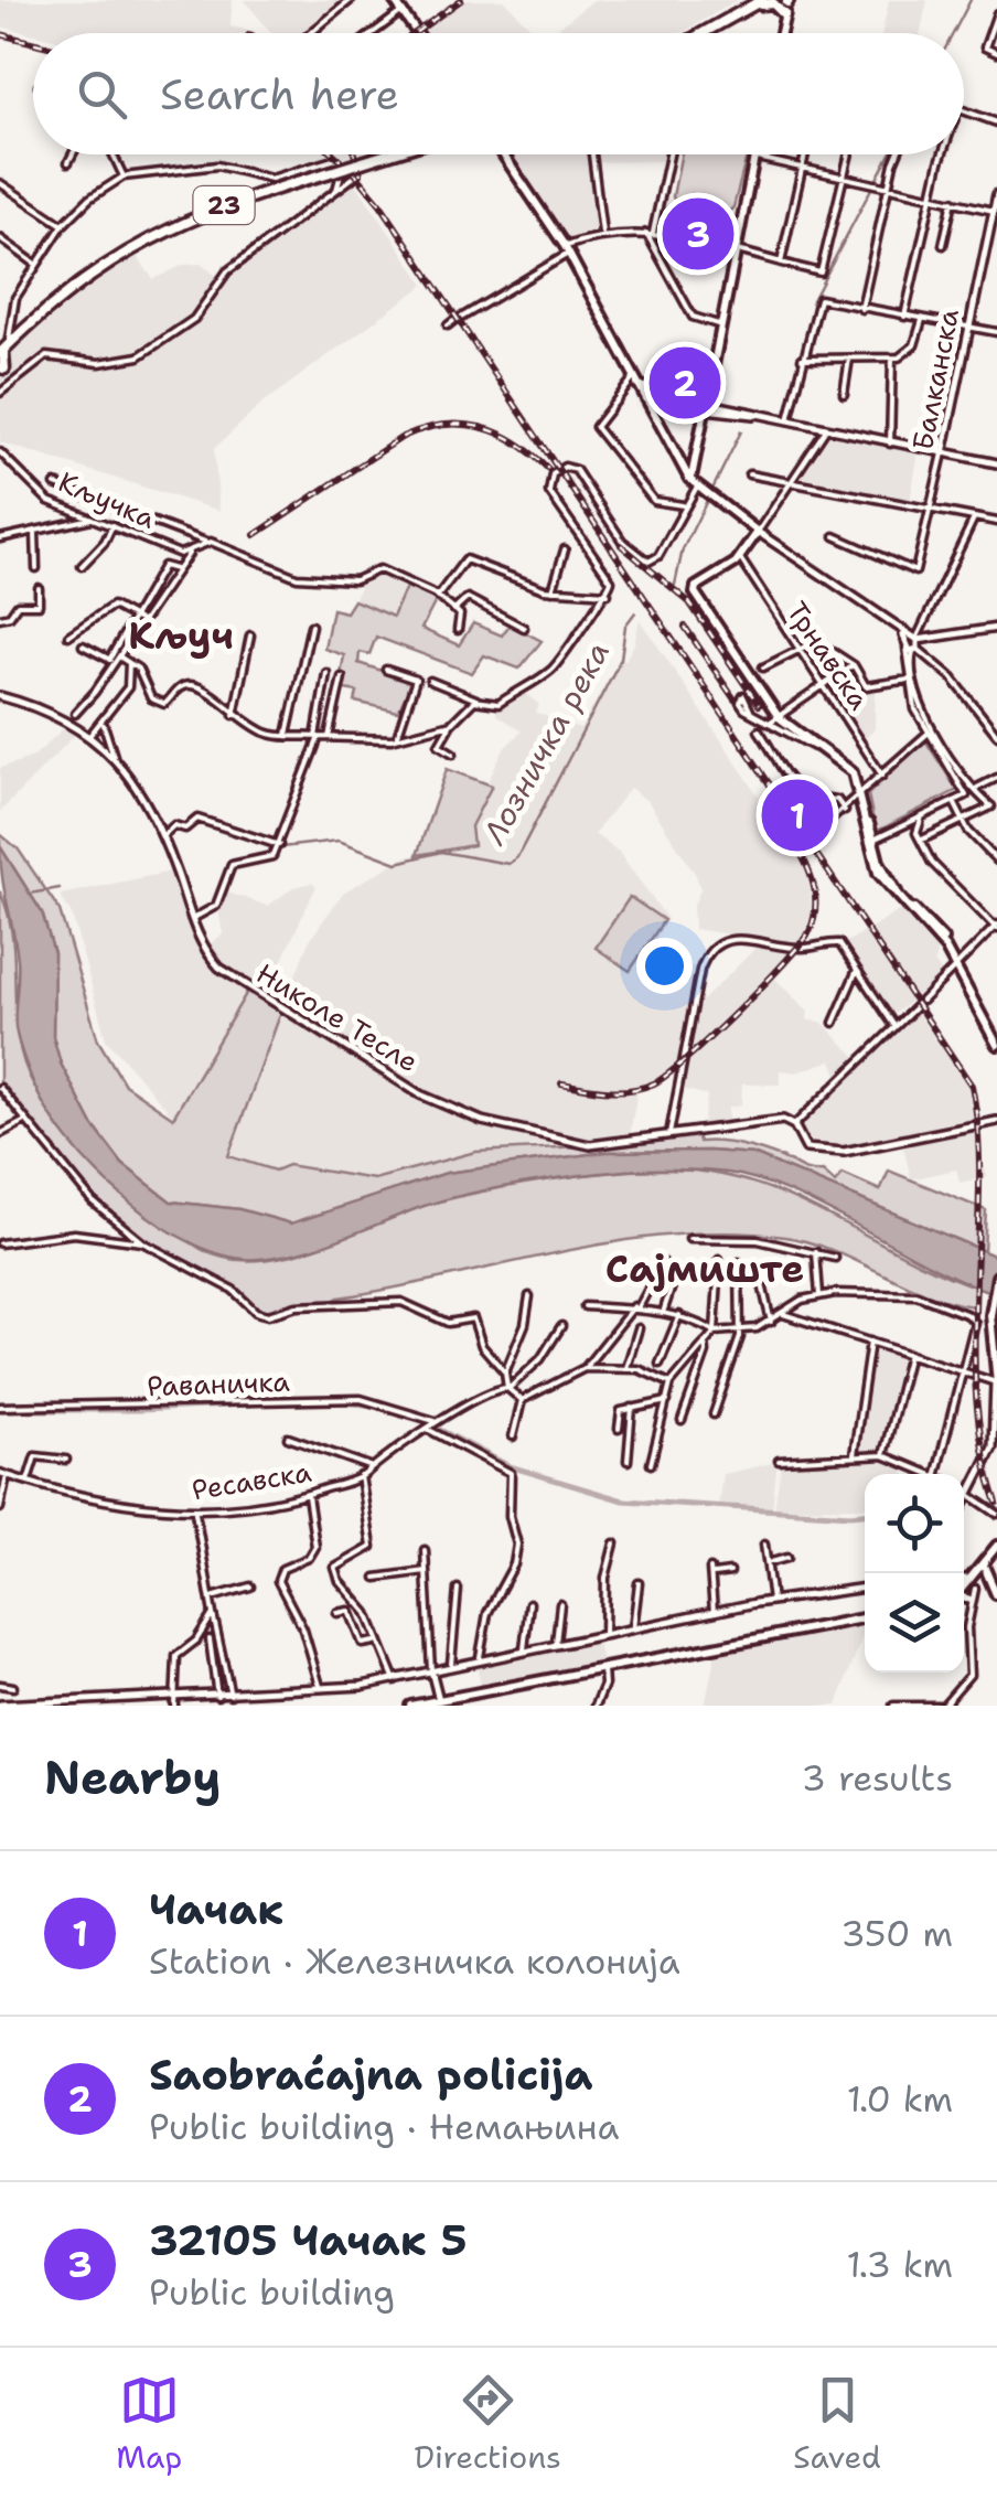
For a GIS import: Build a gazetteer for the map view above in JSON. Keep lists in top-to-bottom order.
{
  "streets": {
    "main road": ["23"],
    "street": [
      "Балканска",
      "Кључка",
      "Трнавска",
      "Николе Тесле",
      "Раваничка",
      "Ресавска"
    ]
  },
  "crossings": [
    ["Раваничка", "Ресавска"]
  ],
  "districts": ["Кључ", "Сајмиште"],
  "water": ["Лозничка река"],
  "page": {
    "search": "Search here",
    "pins": ["3", "2", "1"],
    "heading": ["Nearby", "3 results"],
    "list": [
      {
        "mark": "1",
        "name": "Чачак",
        "note": "Station · Железничка колонија",
        "value": "350 m"
      },
      {
        "mark": "2",
        "name": "Saobraćajna policija",
        "note": "Public building · Немањина",
        "value": "1.0 km"
      },
      {
        "mark": "3",
        "name": "32105 Чачак 5",
        "note": "Public building",
        "value": "1.3 km"
      }
    ],
    "nav": ["Map", "Directions", "Saved"]
  }
}
